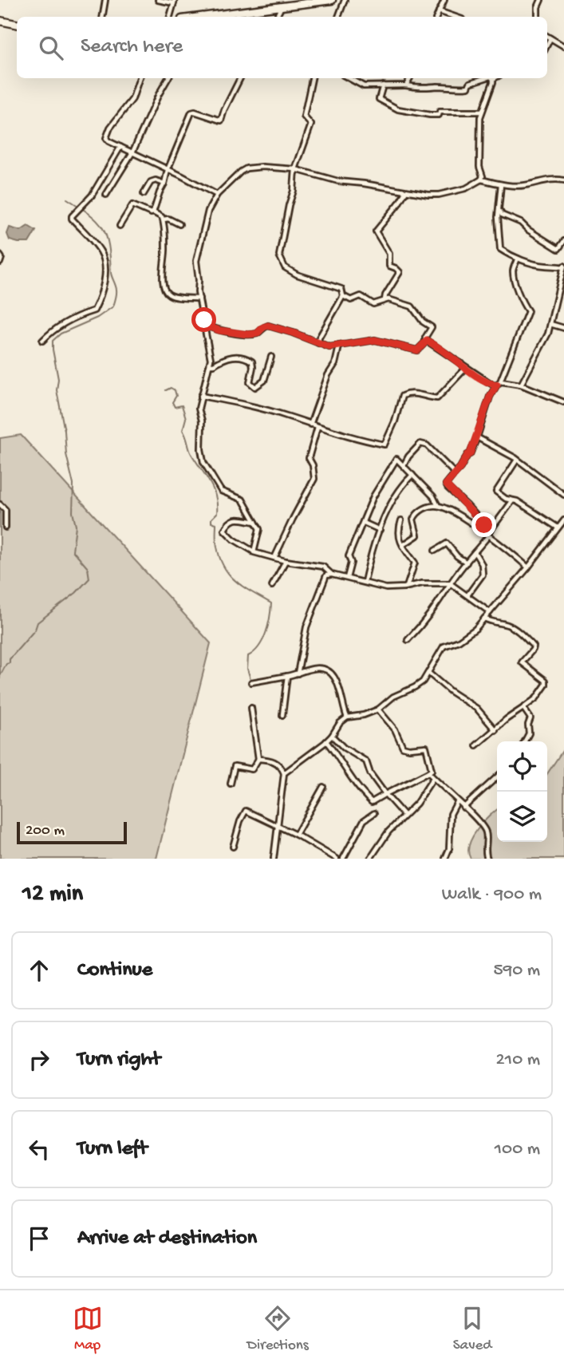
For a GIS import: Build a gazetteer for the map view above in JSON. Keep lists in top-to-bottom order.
{
  "scale_bar": "200 m",
  "page": {
    "search": "Search here",
    "scale": "200 m",
    "heading": ["12 min", "Walk · 900 m"],
    "list": [
      ["Continue", "590 m"],
      ["Turn right", "210 m"],
      ["Turn left", "100 m"],
      "Arrive at destination"
    ],
    "nav": ["Map", "Directions", "Saved"]
  }
}
